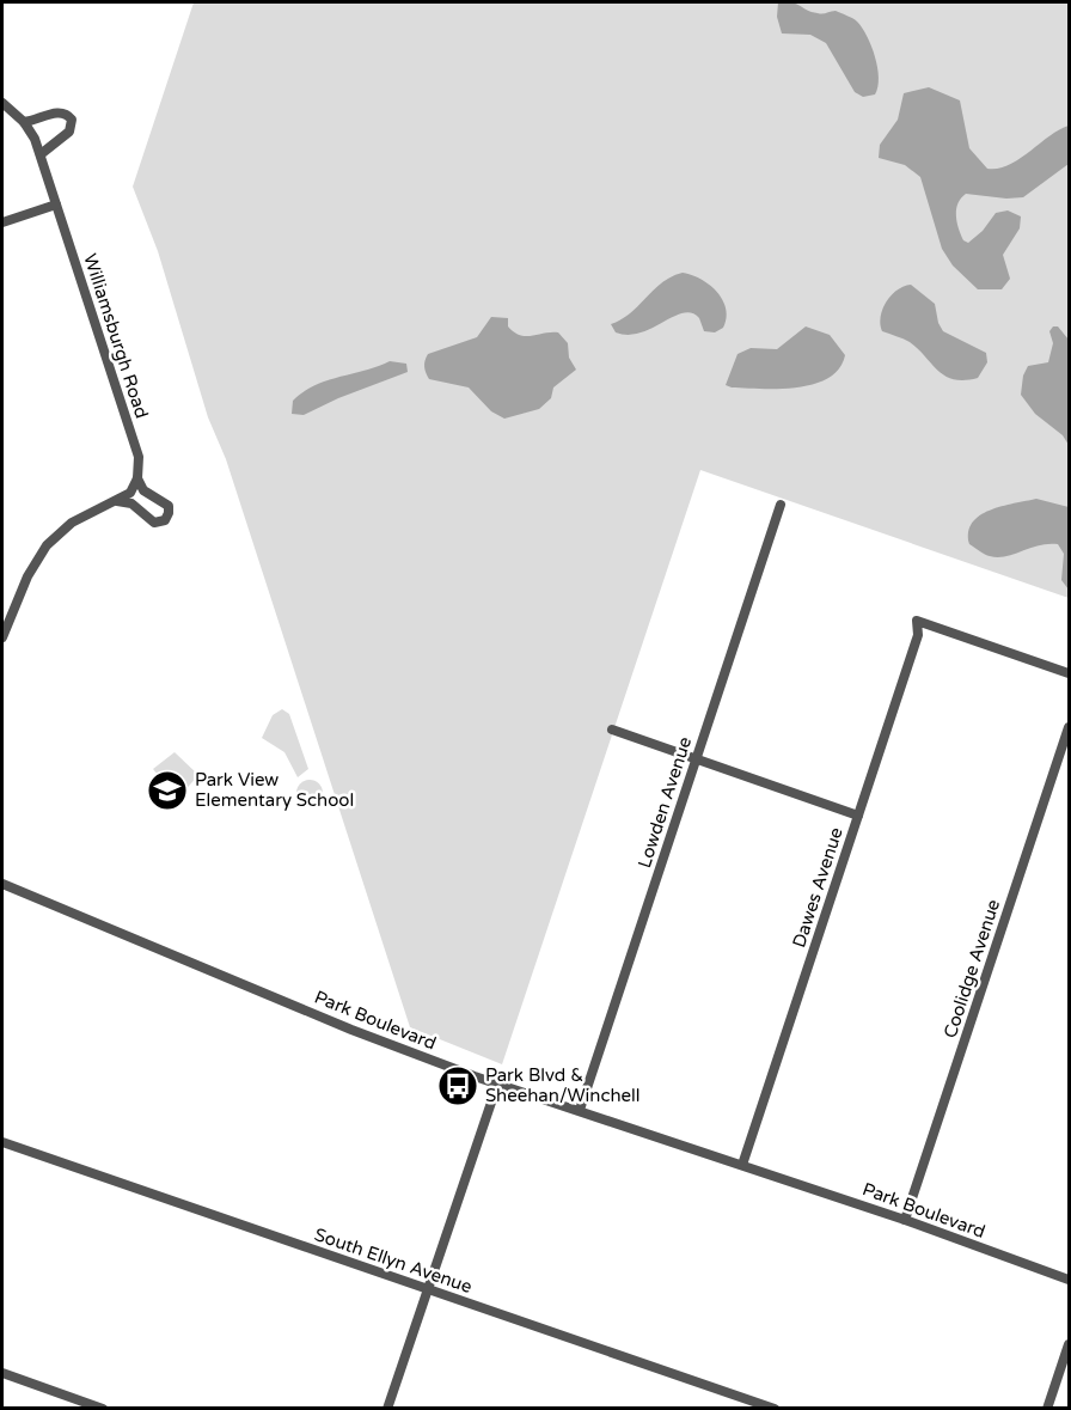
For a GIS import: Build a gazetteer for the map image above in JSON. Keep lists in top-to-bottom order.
{
  "streets": {
    "street": [
      "Williamsburgh Road",
      "Lowden Avenue",
      "Dawes Avenue",
      "Coolidge Avenue",
      "Park Boulevard",
      "South Ellyn Avenue"
    ]
  },
  "crossings": [
    ["Lowden Avenue", "Park Boulevard"],
    ["Dawes Avenue", "Park Boulevard"],
    ["Coolidge Avenue", "Park Boulevard"]
  ],
  "places": {
    "school or university": ["Park View Elementary School"],
    "bus stop": ["Park Blvd & Sheehan/Winchell"]
  }
}
